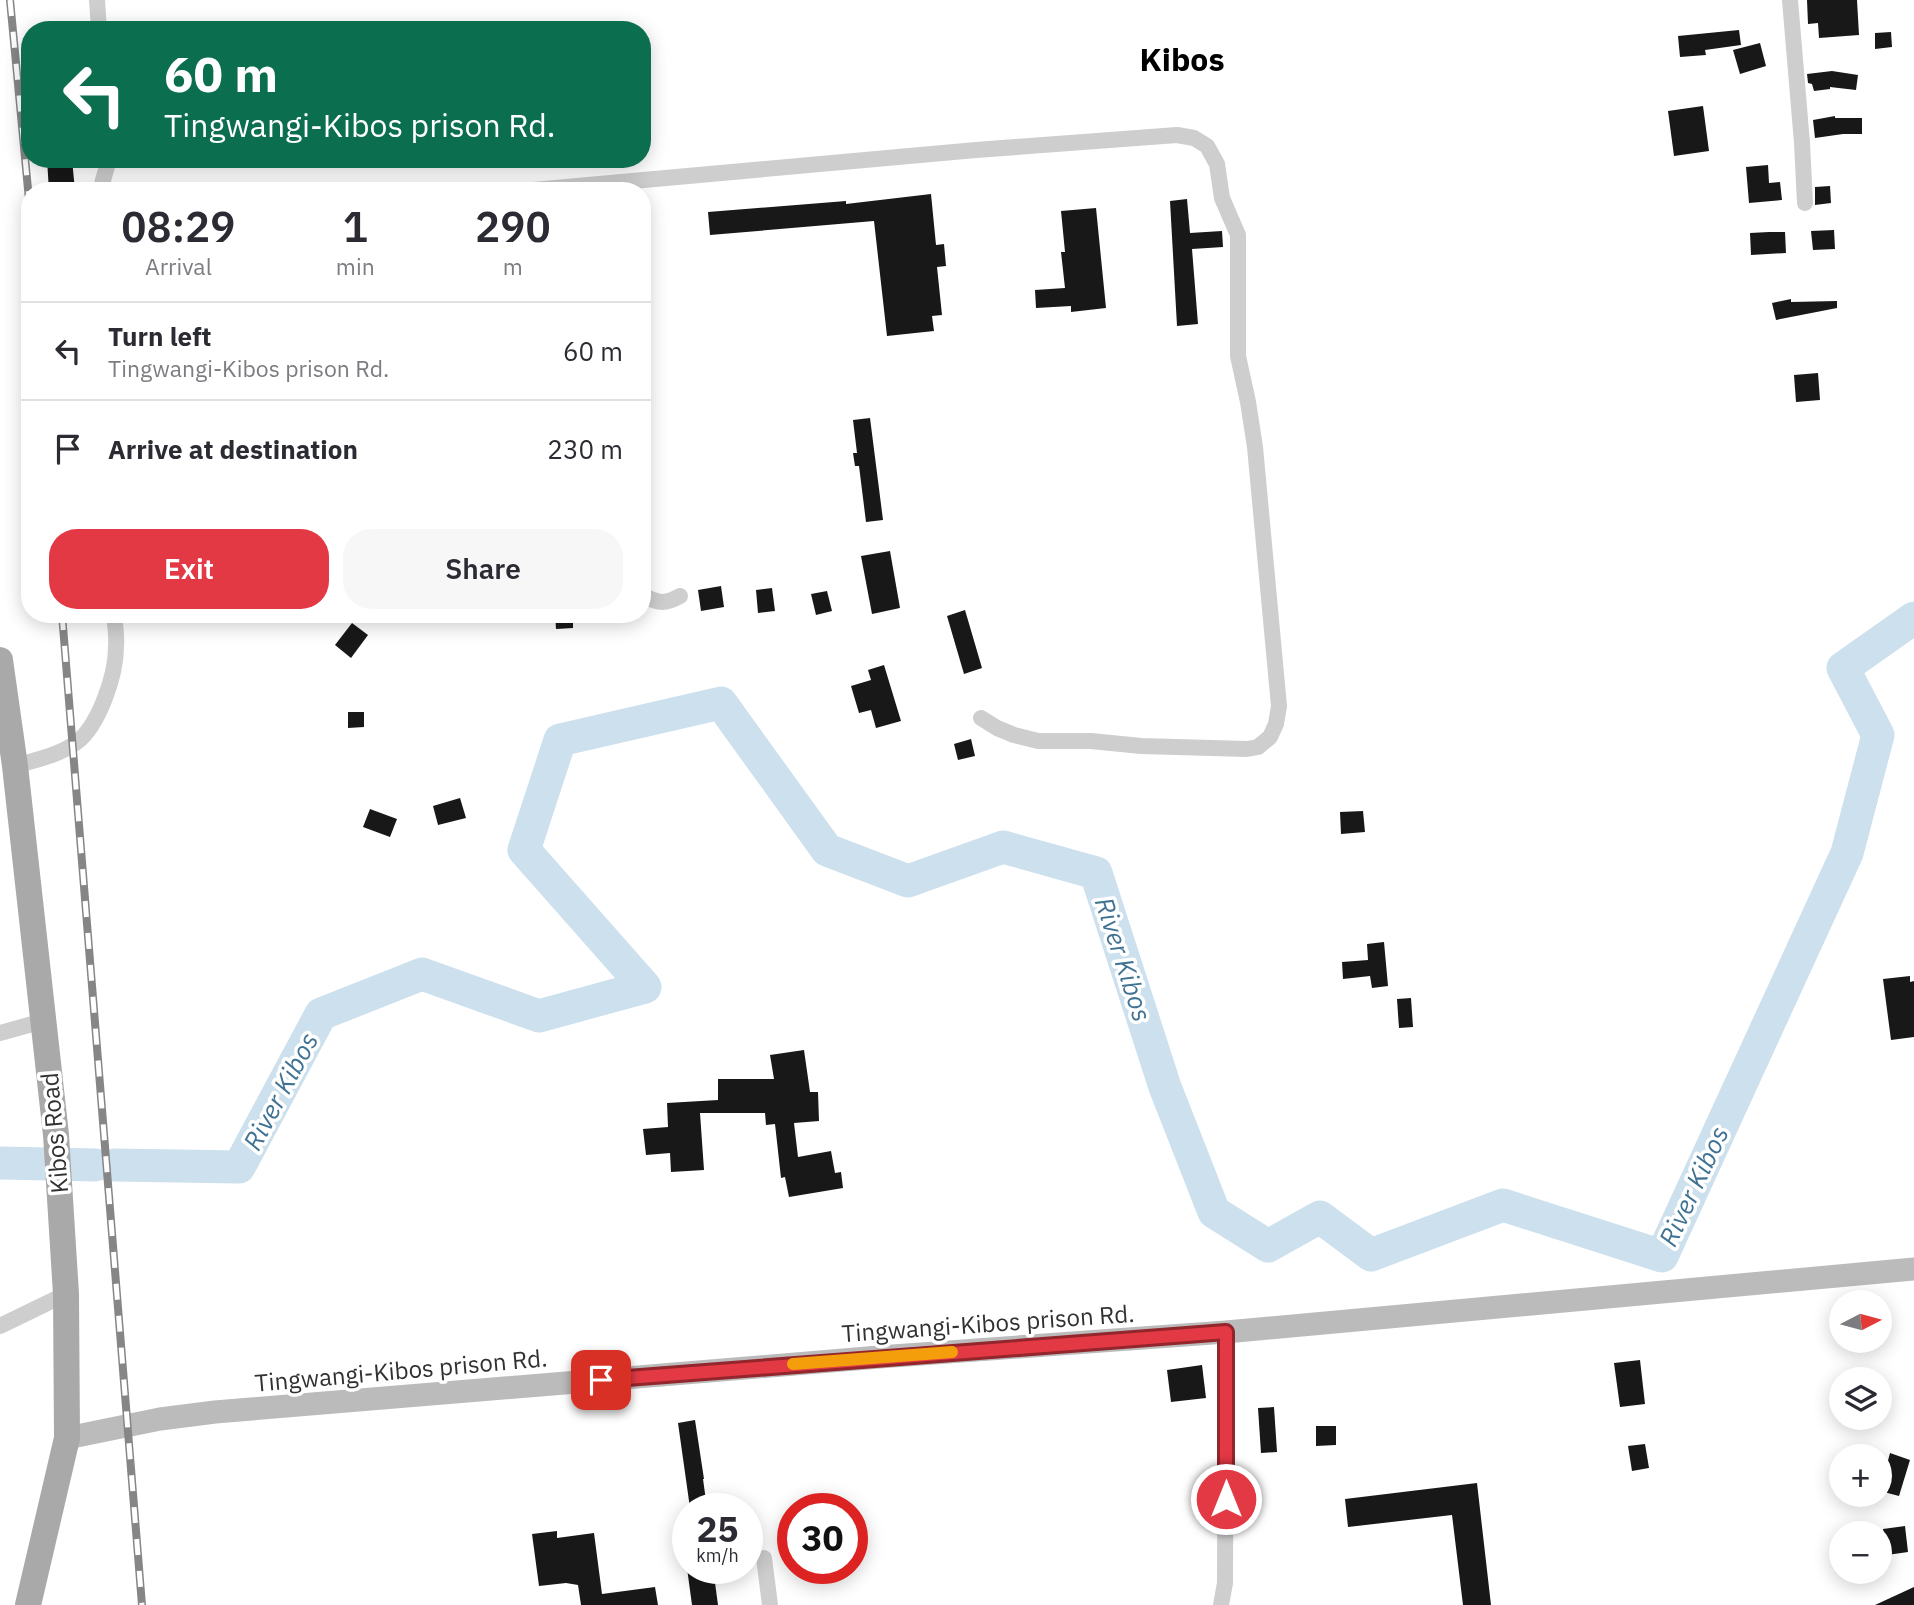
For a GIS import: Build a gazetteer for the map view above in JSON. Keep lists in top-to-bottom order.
{
  "streets": {
    "main road": ["Kibos Road"],
    "street": ["Tingwangi-Kibos prison Rd."]
  },
  "crossings": [
    ["Kibos Road", "Tingwangi-Kibos prison Rd."]
  ],
  "districts": ["Kibos"],
  "water": ["River Kibos"],
  "north": "right",
  "page": {
    "turn": ["60 m", "Tingwangi-Kibos prison Rd."],
    "eta": [
      "08:29",
      "Arrival",
      "1",
      "min",
      "290",
      "m"
    ],
    "list": [
      {
        "name": "Turn left",
        "note": "Tingwangi-Kibos prison Rd.",
        "value": "60 m"
      },
      {
        "name": "Arrive at destination",
        "value": "230 m"
      }
    ],
    "buttons": ["Exit", "Share"],
    "map_buttons": ["+", "−"],
    "speed": "25 km/h",
    "limit": "30"
  }
}
